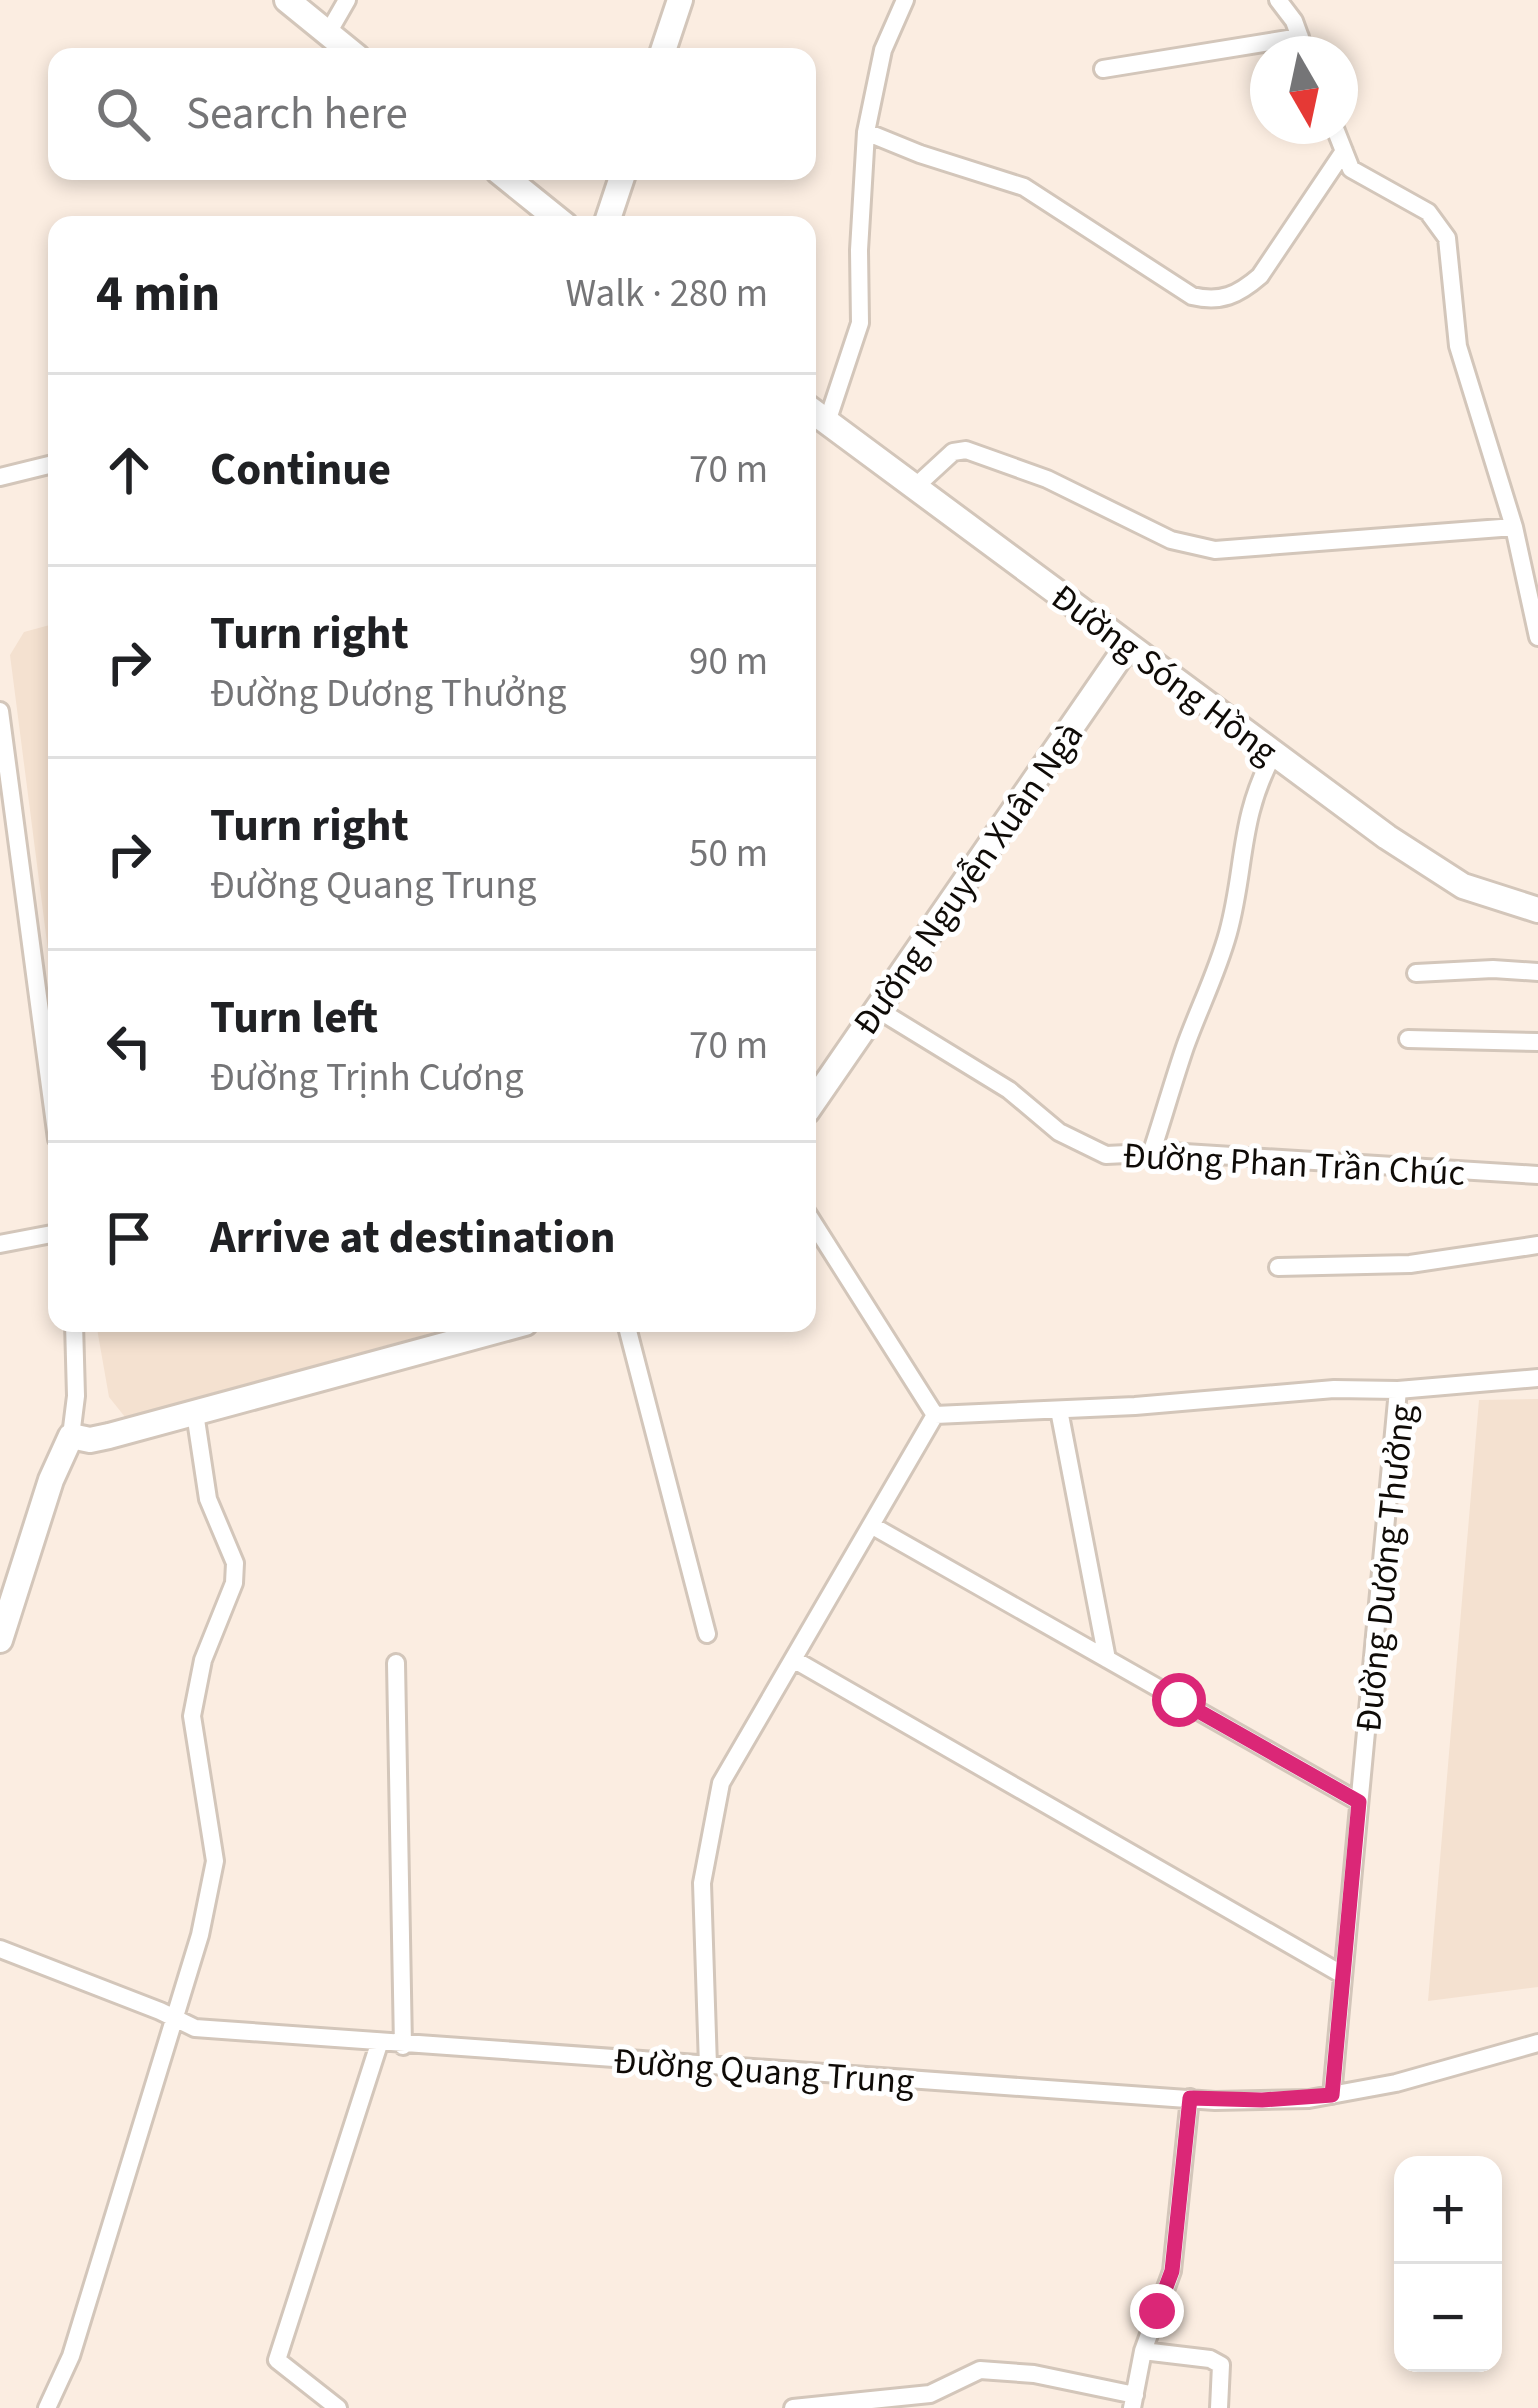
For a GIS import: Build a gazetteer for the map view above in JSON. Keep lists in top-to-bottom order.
{
  "streets": {
    "street": [
      "Đường Sóng Hồng",
      "Đường Nguyễn Xuân Ngà",
      "Đường Phan Trần Chúc",
      "Đường Dương Thưởng",
      "Đường Quang Trung"
    ]
  },
  "crossings": [
    ["Đường Sóng Hồng", "Đường Nguyễn Xuân Ngà"],
    ["Đường Nguyễn Xuân Ngà", "Đường Phan Trần Chúc"],
    ["Đường Dương Thưởng", "Đường Quang Trung"]
  ],
  "north": "bottom",
  "page": {
    "search": "Search here",
    "heading": ["4 min", "Walk · 280 m"],
    "list": [
      ["Continue", "70 m"],
      ["Turn right", "Đường Dương Thưởng", "90 m"],
      ["Turn right", "Đường Quang Trung", "50 m"],
      ["Turn left", "Đường Trịnh Cương", "70 m"],
      "Arrive at destination"
    ],
    "map_buttons": ["+", "−"]
  }
}
